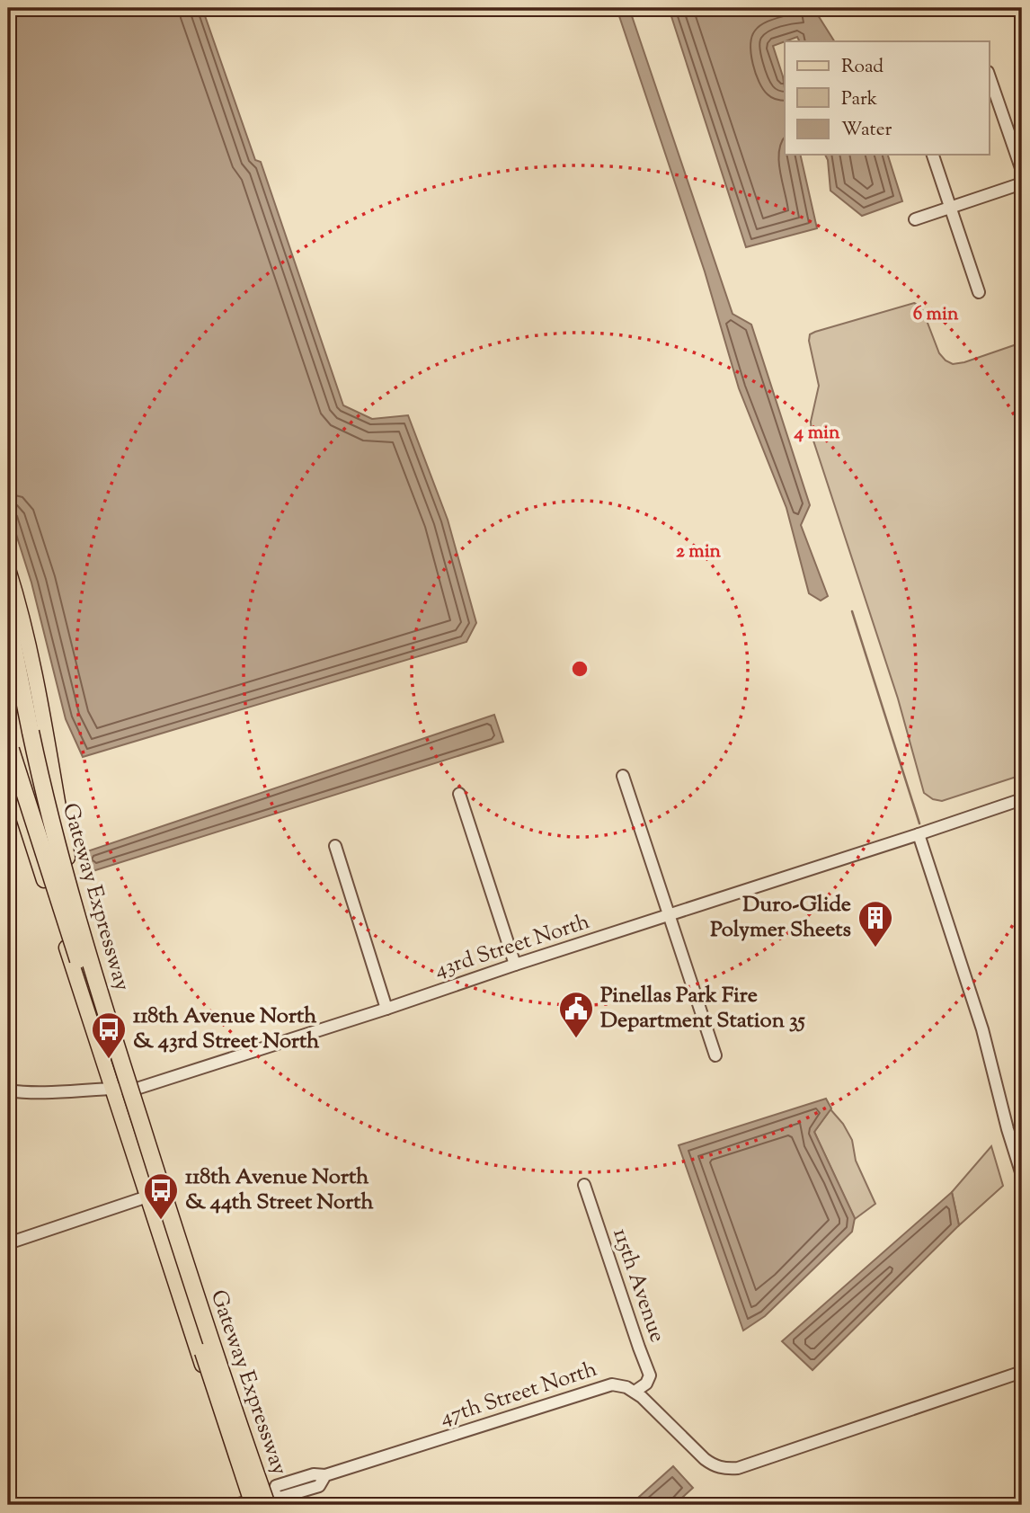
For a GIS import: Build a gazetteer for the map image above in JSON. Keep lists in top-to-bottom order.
{
  "streets": {
    "highway": ["Gateway Expressway"],
    "street": ["43rd Street North", "115th Avenue", "47th Street North"]
  },
  "crossings": [
    ["Gateway Expressway", "47th Street North"],
    ["115th Avenue", "47th Street North"]
  ],
  "places": {
    "building": ["Duro-Glide Polymer Sheets"],
    "public building": ["Pinellas Park Fire Department Station 35"],
    "bus stop": ["118th Avenue North & 43rd Street North", "118th Avenue North & 44th Street North"]
  },
  "legend": ["Road", "Park", "Water"],
  "rings": ["6 min", "4 min", "2 min"]
}
